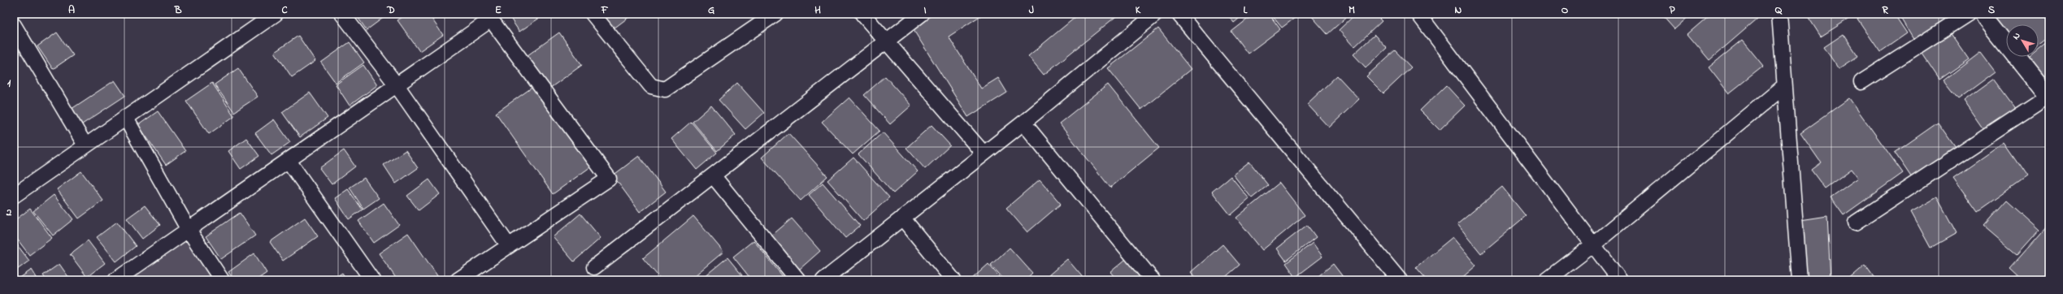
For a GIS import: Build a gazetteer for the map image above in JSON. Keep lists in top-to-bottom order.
{
  "north": "top left",
  "grid": {
    "columns": [
      "A",
      "B",
      "C",
      "D",
      "E",
      "F",
      "G",
      "H",
      "I",
      "J",
      "K",
      "L",
      "M",
      "N",
      "O",
      "P",
      "Q",
      "R",
      "S"
    ],
    "rows": ["1", "2"]
  }
}
